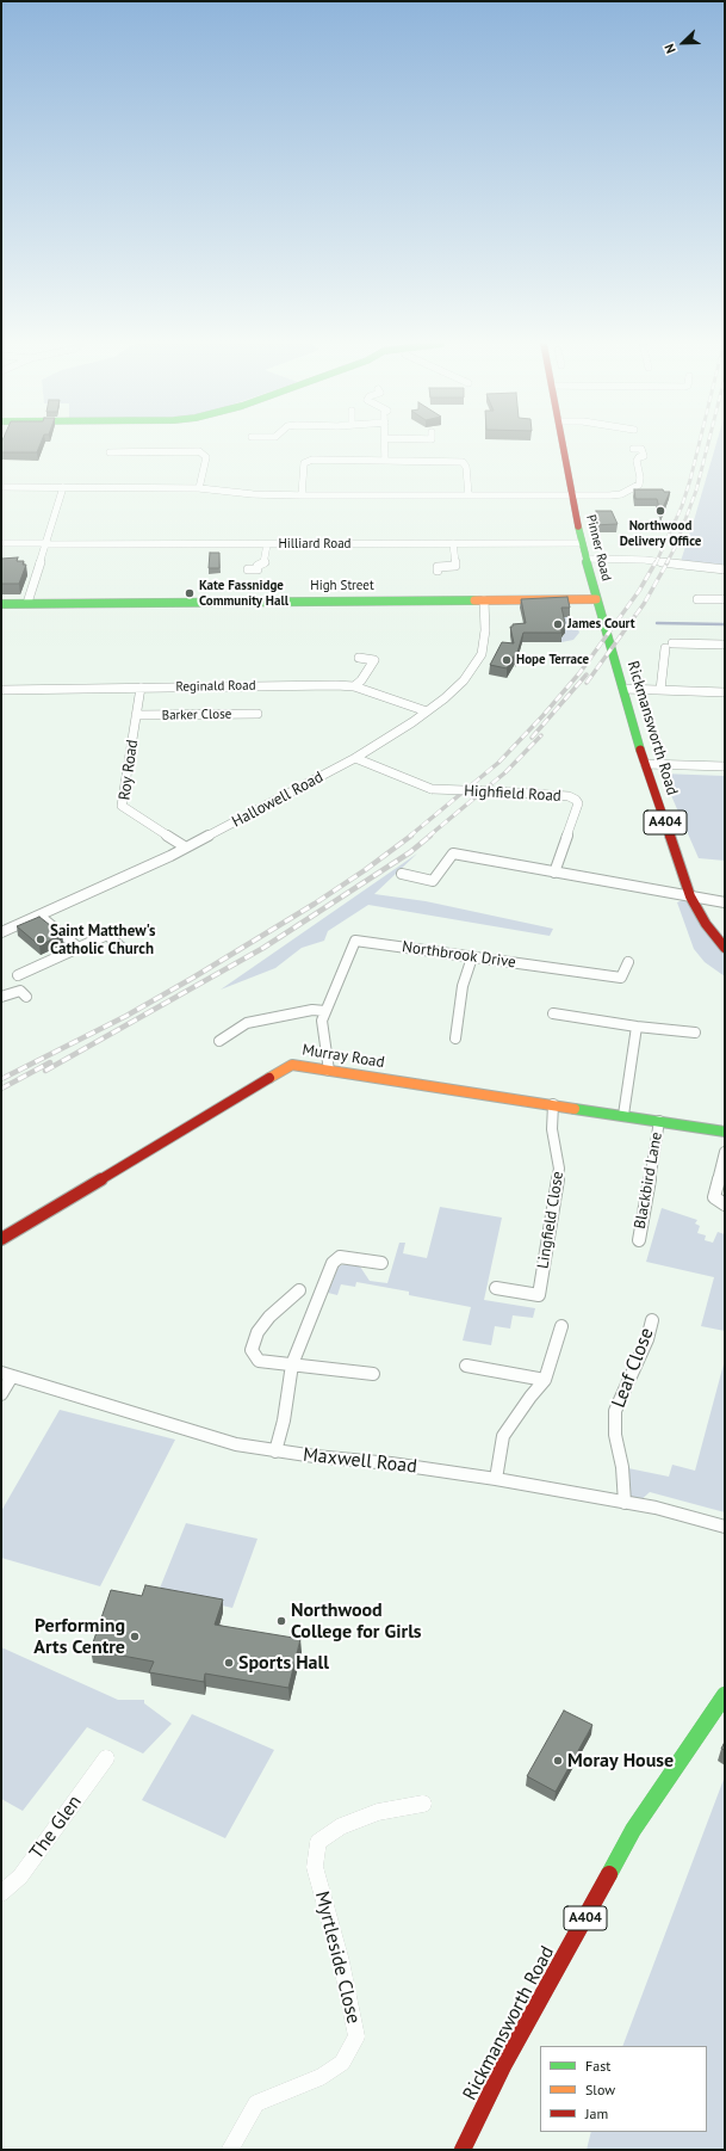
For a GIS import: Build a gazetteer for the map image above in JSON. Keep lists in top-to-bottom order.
{
  "streets": {
    "main road": [
      "Pinner Road",
      "High Street",
      "Rickmansworth Road",
      "A404",
      "Murray Road"
    ],
    "street": [
      "Hilliard Road",
      "Reginald Road",
      "Barker Close",
      "Roy Road",
      "Highfield Road",
      "Hallowell Road",
      "Northbrook Drive",
      "Blackbird Lane",
      "Lingfield Close",
      "Leaf Close",
      "Maxwell Road",
      "The Glen",
      "Myrtleside Close"
    ]
  },
  "crossings": [
    ["Hilliard Road", "Pinner Road"],
    ["Pinner Road", "High Street"],
    ["Pinner Road", "Rickmansworth Road"],
    ["High Street", "Hallowell Road"],
    ["Reginald Road", "Roy Road"],
    ["Reginald Road", "Hallowell Road"],
    ["Barker Close", "Roy Road"],
    ["Roy Road", "Hallowell Road"],
    ["Highfield Road", "Hallowell Road"],
    ["Murray Road", "Blackbird Lane"],
    ["Murray Road", "Lingfield Close"],
    ["Leaf Close", "Maxwell Road"]
  ],
  "places": [
    "Northwood Delivery Office",
    "Kate Fassnidge Community Hall",
    "James Court",
    "Hope Terrace",
    "Saint Matthew's Catholic Church",
    "Northwood College for Girls",
    "Performing Arts Centre",
    "Sports Hall",
    "Moray House"
  ],
  "legend": ["Fast", "Slow", "Jam"],
  "north": "bottom left"
}
